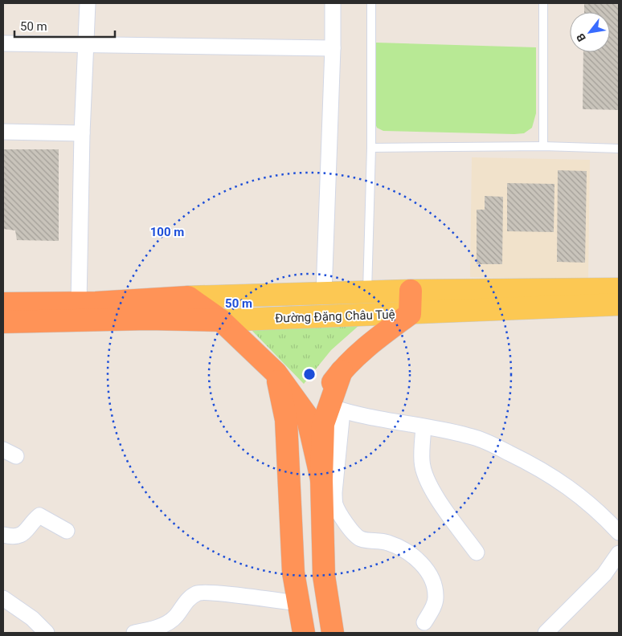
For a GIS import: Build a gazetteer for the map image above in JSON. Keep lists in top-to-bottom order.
{
  "streets": {
    "highway": ["Đường Đặng Châu Tuệ"]
  },
  "scale_bar": "50 m",
  "north": "bottom left",
  "rings": ["100 m", "50 m"]
}
